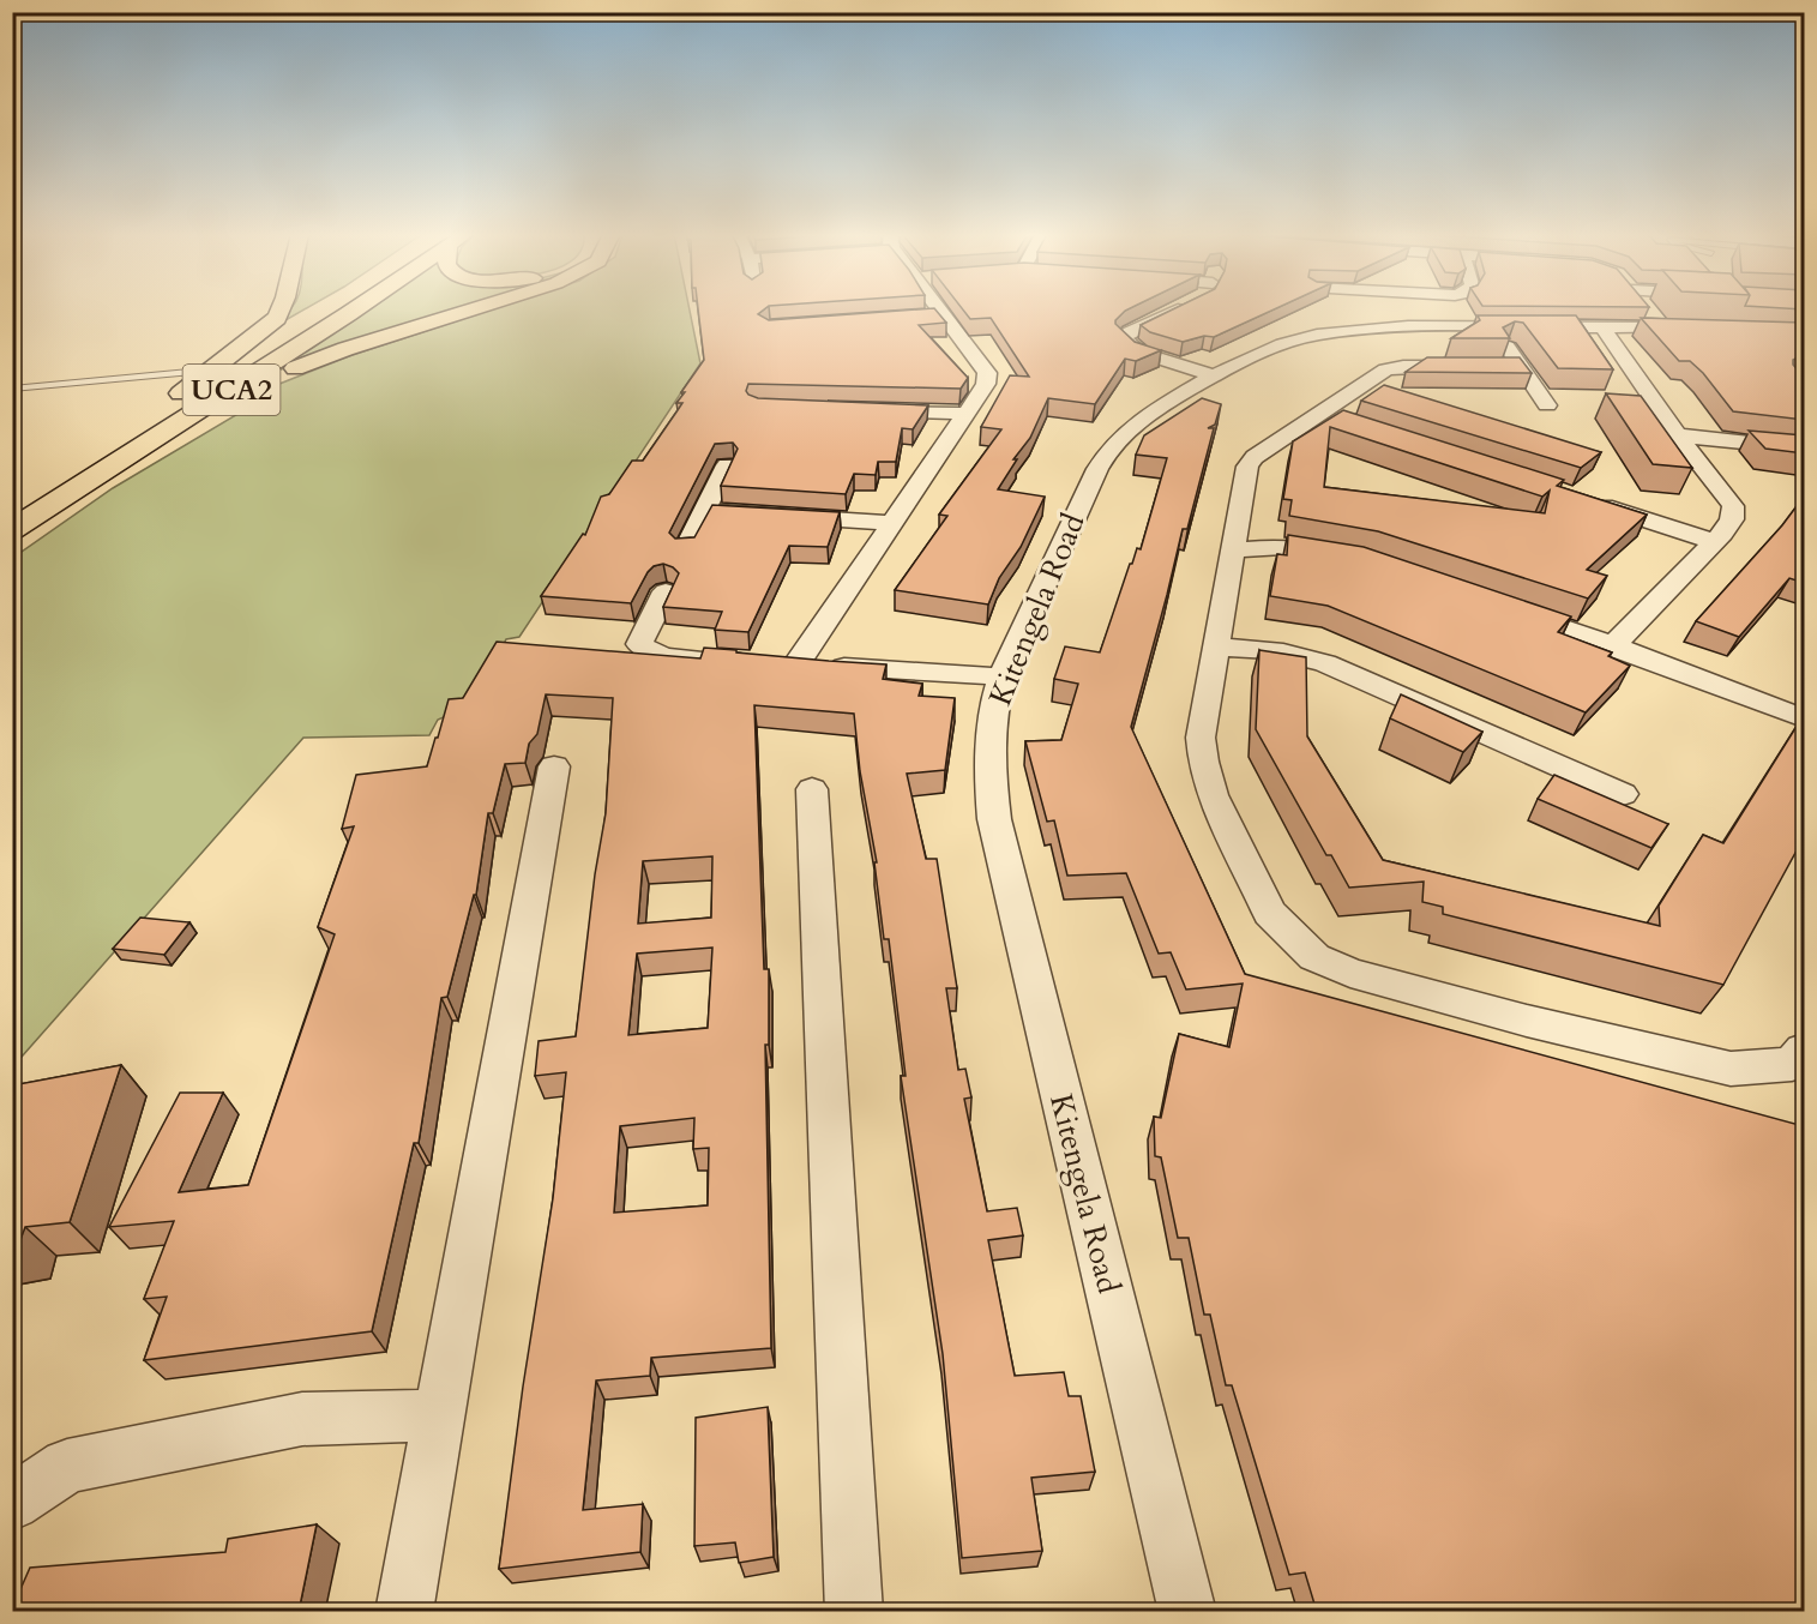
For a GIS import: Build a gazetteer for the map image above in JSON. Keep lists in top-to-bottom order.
{
  "streets": {
    "highway": ["UCA2"],
    "street": ["Kitengela Road"]
  }
}
